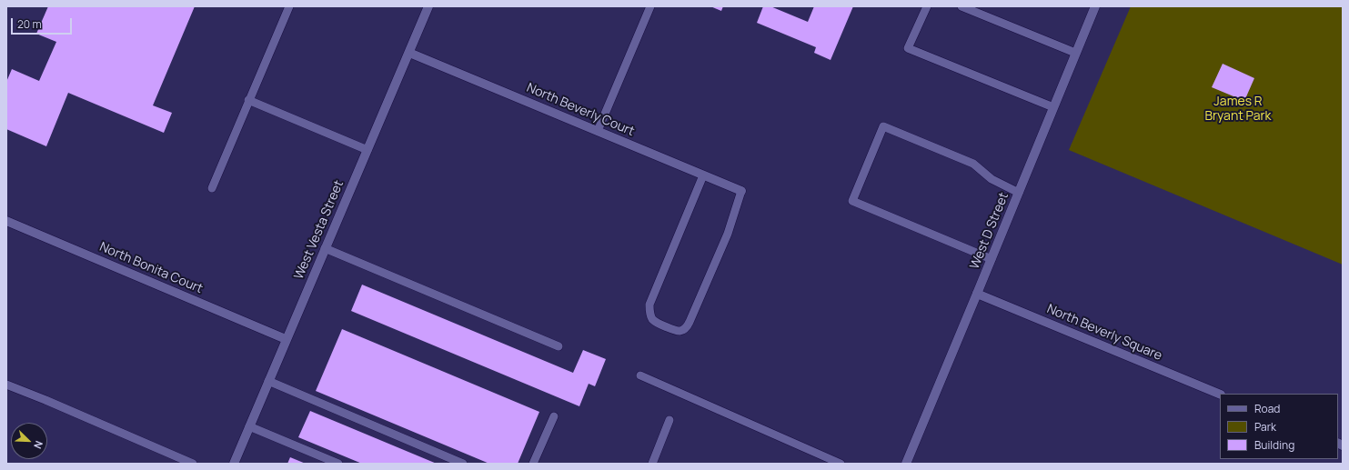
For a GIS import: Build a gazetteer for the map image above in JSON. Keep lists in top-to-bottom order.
{
  "streets": {
    "street": [
      "North Beverly Court",
      "West Vesta Street",
      "West D Street",
      "North Bonita Court",
      "North Beverly Square"
    ]
  },
  "crossings": [
    ["North Beverly Court", "West Vesta Street"],
    ["West Vesta Street", "North Bonita Court"],
    ["West D Street", "North Beverly Square"]
  ],
  "parks": ["James R Bryant Park"],
  "legend": ["Road", "Park", "Building"],
  "scale_bar": "20 m",
  "north": "bottom right"
}
